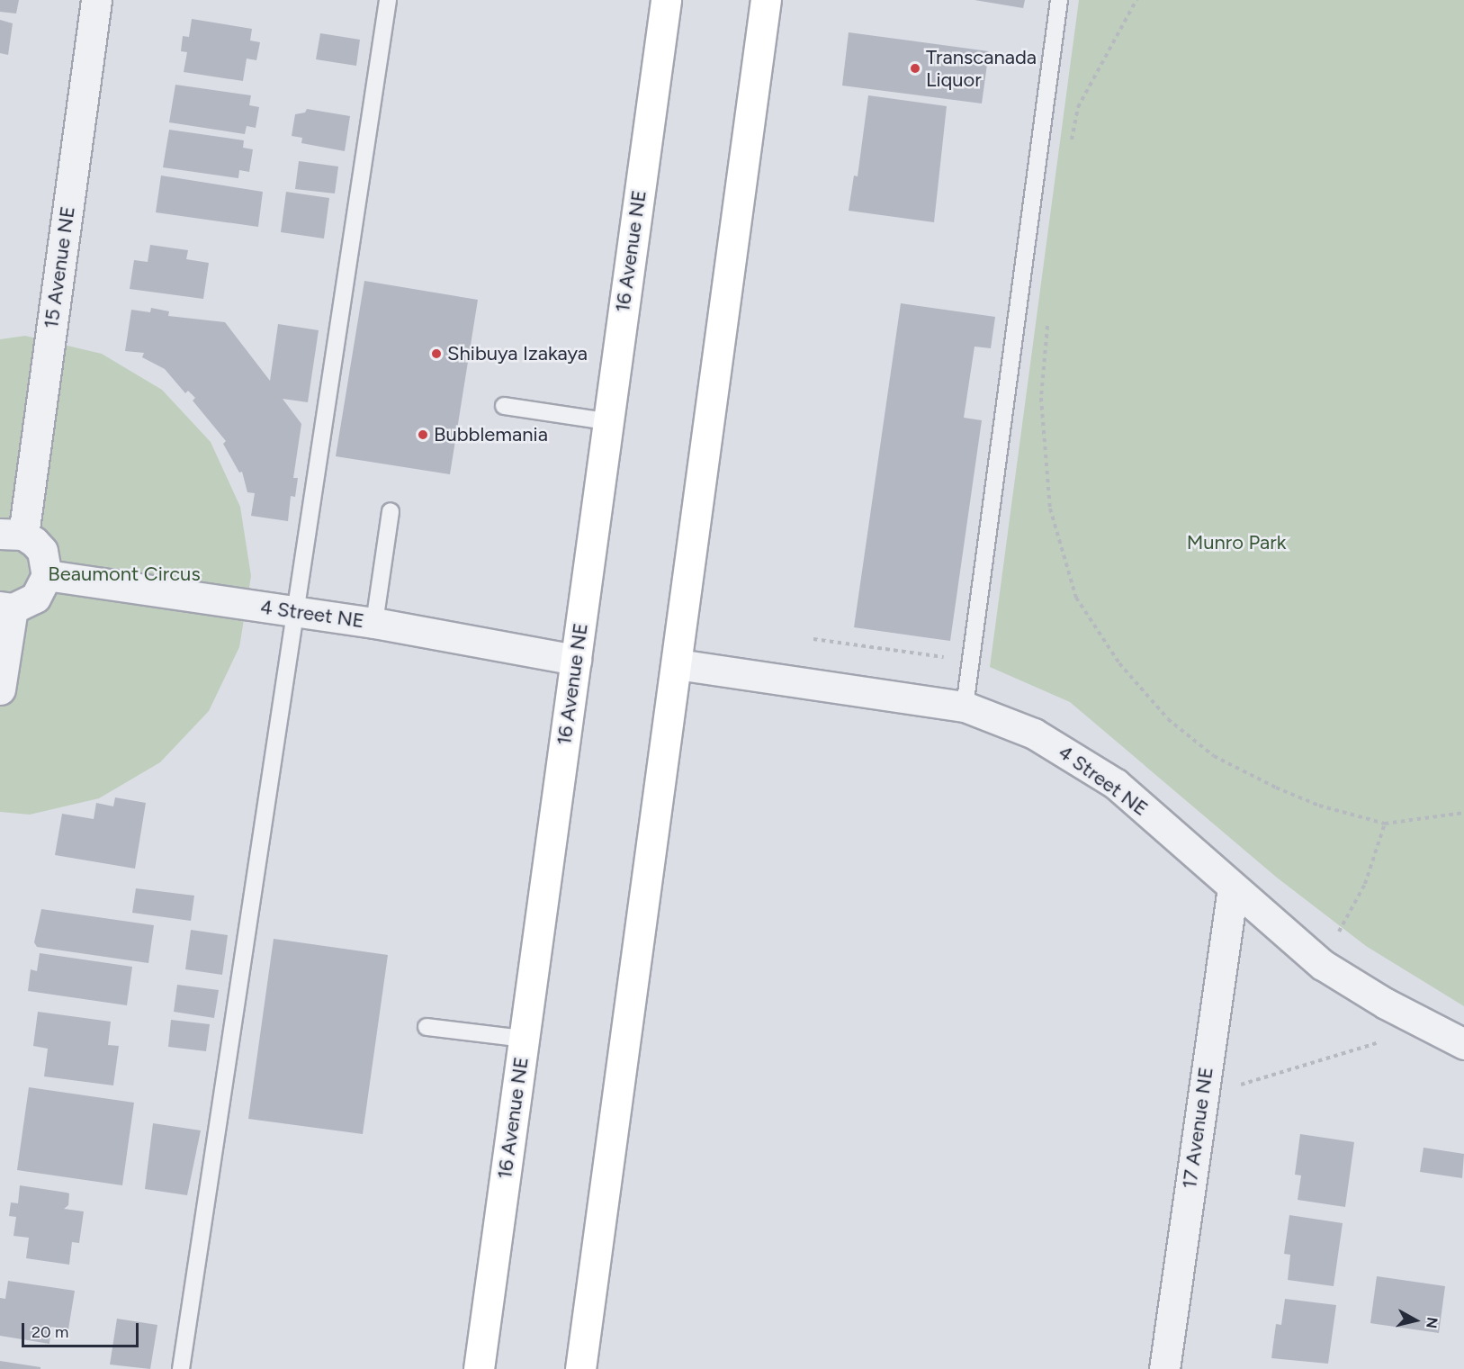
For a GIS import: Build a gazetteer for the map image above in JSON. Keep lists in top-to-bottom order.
{
  "streets": {
    "highway": ["16 Avenue NE"],
    "street": ["15 Avenue NE", "4 Street NE", "17 Avenue NE"]
  },
  "crossings": [
    ["16 Avenue NE", "4 Street NE"],
    ["4 Street NE", "17 Avenue NE"]
  ],
  "parks": ["Munro Park", "Beaumont Circus"],
  "places": ["Transcanada Liquor", "Shibuya Izakaya", "Bubblemania"],
  "scale_bar": "20 m",
  "north": "right"
}
